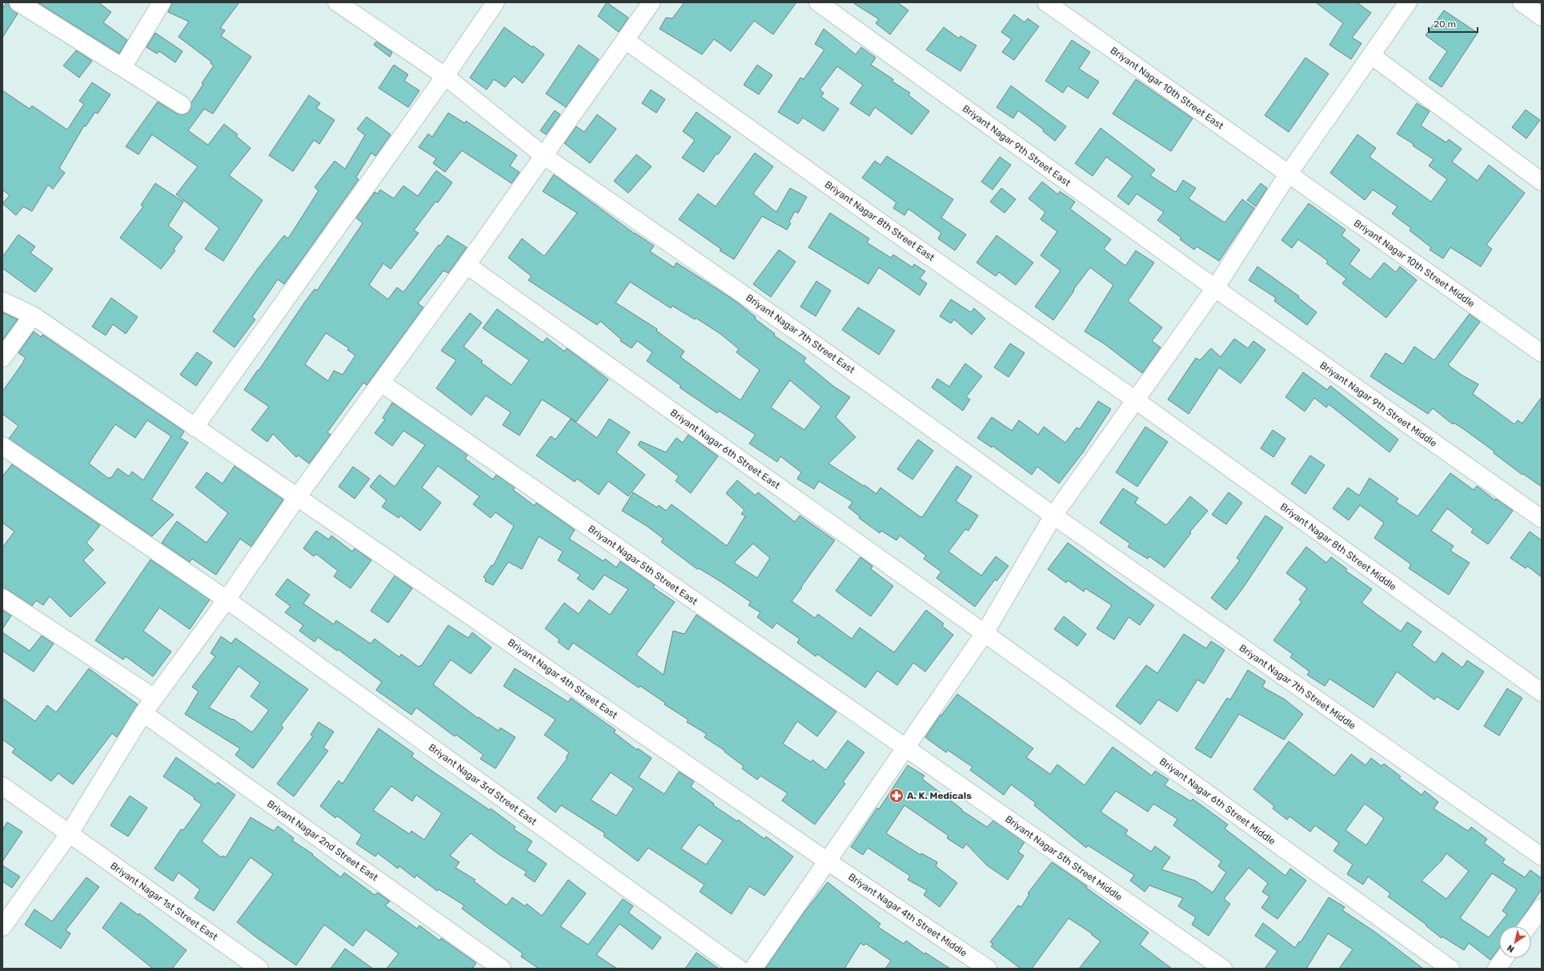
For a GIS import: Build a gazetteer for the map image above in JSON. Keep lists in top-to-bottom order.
{
  "streets": {
    "street": [
      "Briyant Nagar 10th Street East",
      "Briyant Nagar 9th Street East",
      "Briyant Nagar 8th Street East",
      "Briyant Nagar 10th Street Middle",
      "Briyant Nagar 7th Street East",
      "Briyant Nagar 9th Street Middle",
      "Briyant Nagar 6th Street East",
      "Briyant Nagar 8th Street Middle",
      "Briyant Nagar 5th Street East",
      "Briyant Nagar 4th Street East",
      "Briyant Nagar 7th Street Middle",
      "Briyant Nagar 3rd Street East",
      "Briyant Nagar 6th Street Middle",
      "Briyant Nagar 2nd Street East",
      "Briyant Nagar 5th Street Middle",
      "Briyant Nagar 1st Street East",
      "Briyant Nagar 4th Street Middle"
    ]
  },
  "crossings": [
    ["Briyant Nagar 10th Street East", "Briyant Nagar 10th Street Middle"],
    ["Briyant Nagar 9th Street East", "Briyant Nagar 9th Street Middle"],
    ["Briyant Nagar 8th Street East", "Briyant Nagar 8th Street Middle"],
    ["Briyant Nagar 7th Street East", "Briyant Nagar 7th Street Middle"],
    ["Briyant Nagar 6th Street East", "Briyant Nagar 6th Street Middle"],
    ["Briyant Nagar 5th Street East", "Briyant Nagar 5th Street Middle"],
    ["Briyant Nagar 4th Street East", "Briyant Nagar 4th Street Middle"]
  ],
  "places": {
    "pharmacy": ["A. K. Medicals"]
  },
  "scale_bar": "20 m",
  "north": "bottom left"
}
